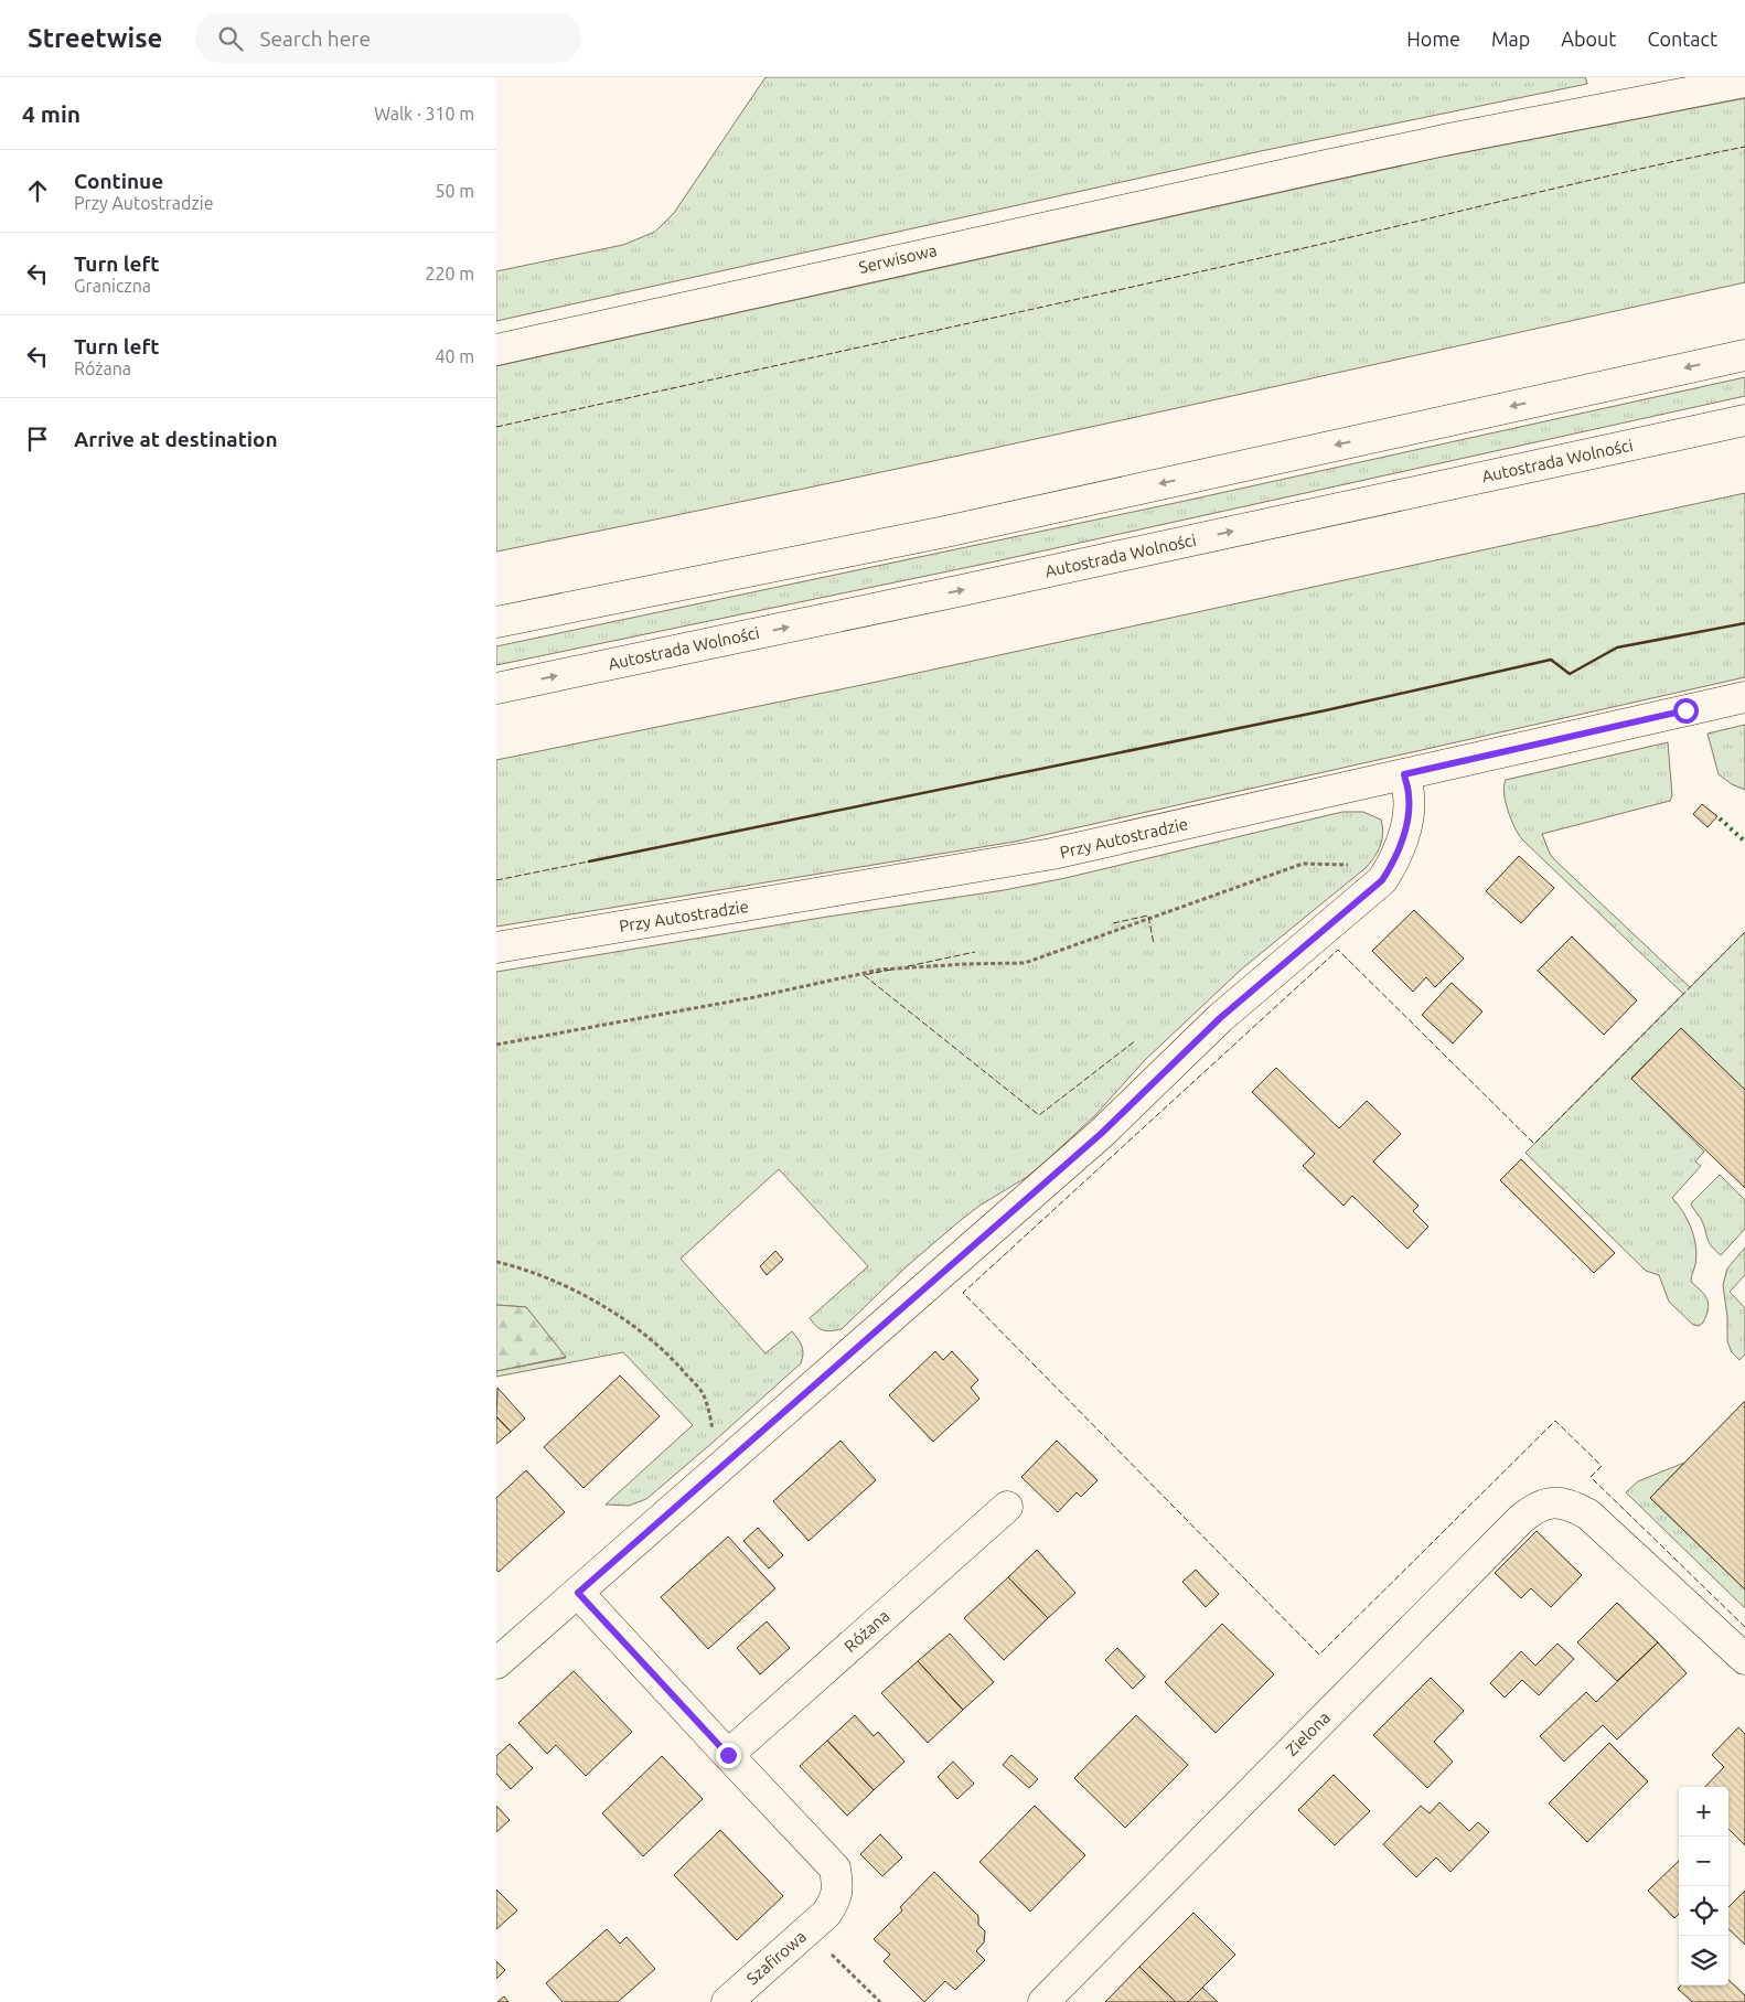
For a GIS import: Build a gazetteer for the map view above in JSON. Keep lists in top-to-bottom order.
{
  "streets": {
    "main road": [
      "Serwisowa",
      "Autostrada Wolności",
      "Przy Autostradzie",
      "Różana",
      "Zielona",
      "Szafirowa"
    ]
  },
  "page": {
    "header": "Streetwise",
    "search": "Search here",
    "nav": [
      "Home",
      "Map",
      "About",
      "Contact"
    ],
    "heading": ["4 min", "Walk · 310 m"],
    "list": [
      ["Continue", "Przy Autostradzie", "50 m"],
      ["Turn left", "Graniczna", "220 m"],
      ["Turn left", "Różana", "40 m"],
      "Arrive at destination"
    ],
    "map_buttons": ["+", "−"]
  }
}
